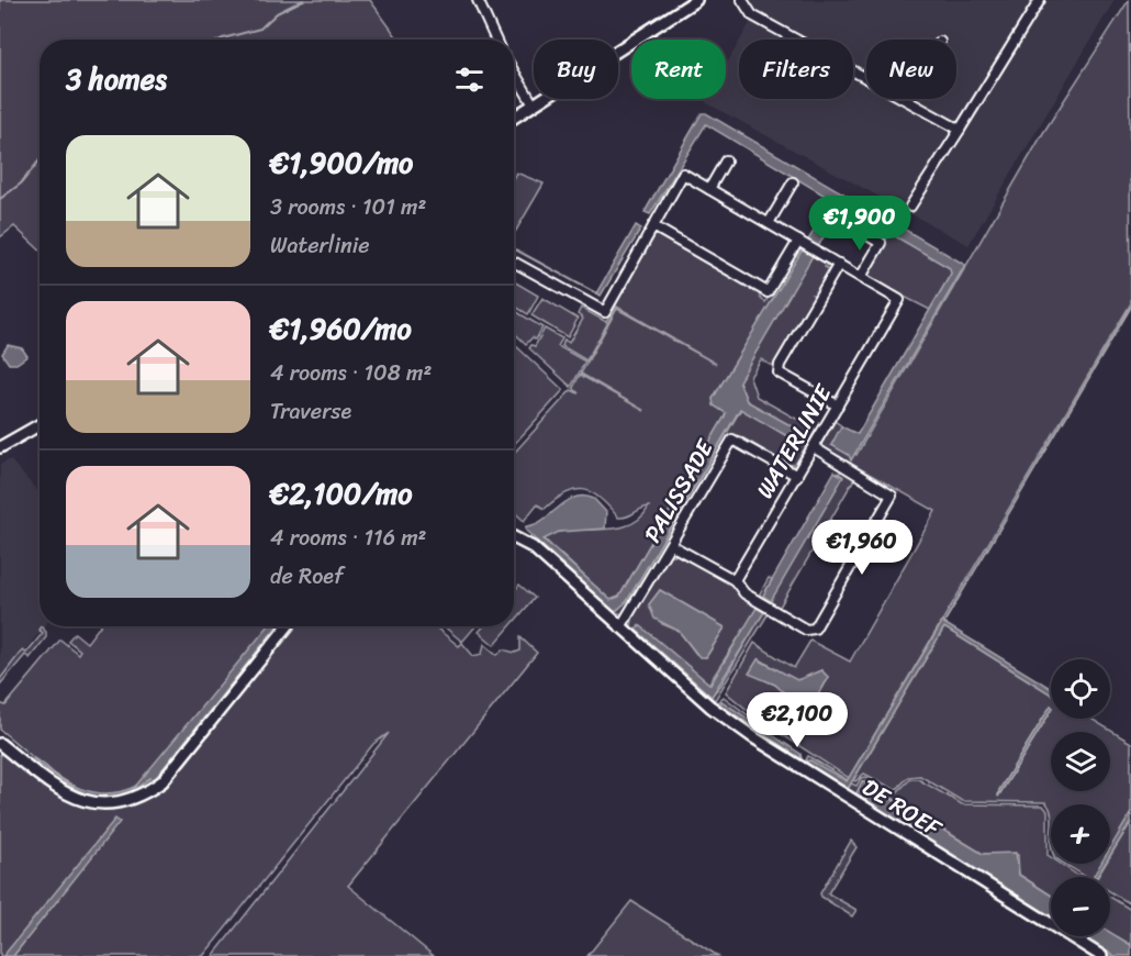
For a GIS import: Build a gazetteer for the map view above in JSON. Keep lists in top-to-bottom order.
{
  "streets": {
    "street": ["WATERLINIE", "PALISSADE", "DE ROEF"]
  },
  "crossings": [
    ["WATERLINIE", "PALISSADE"],
    ["PALISSADE", "DE ROEF"]
  ],
  "page": {
    "chip": [
      "Buy",
      "Rent",
      "Filters",
      "New"
    ],
    "heading": "3 homes",
    "list": [
      {
        "name": "€1,900/mo",
        "note": "3 rooms · 101 m² · Waterlinie"
      },
      {
        "name": "€1,960/mo",
        "note": "4 rooms · 108 m² · Traverse"
      },
      {
        "name": "€2,100/mo",
        "note": "4 rooms · 116 m² · de Roef"
      }
    ],
    "price": ["€1,900", "€1,960", "€2,100"],
    "map_buttons": ["+", "−"]
  }
}
